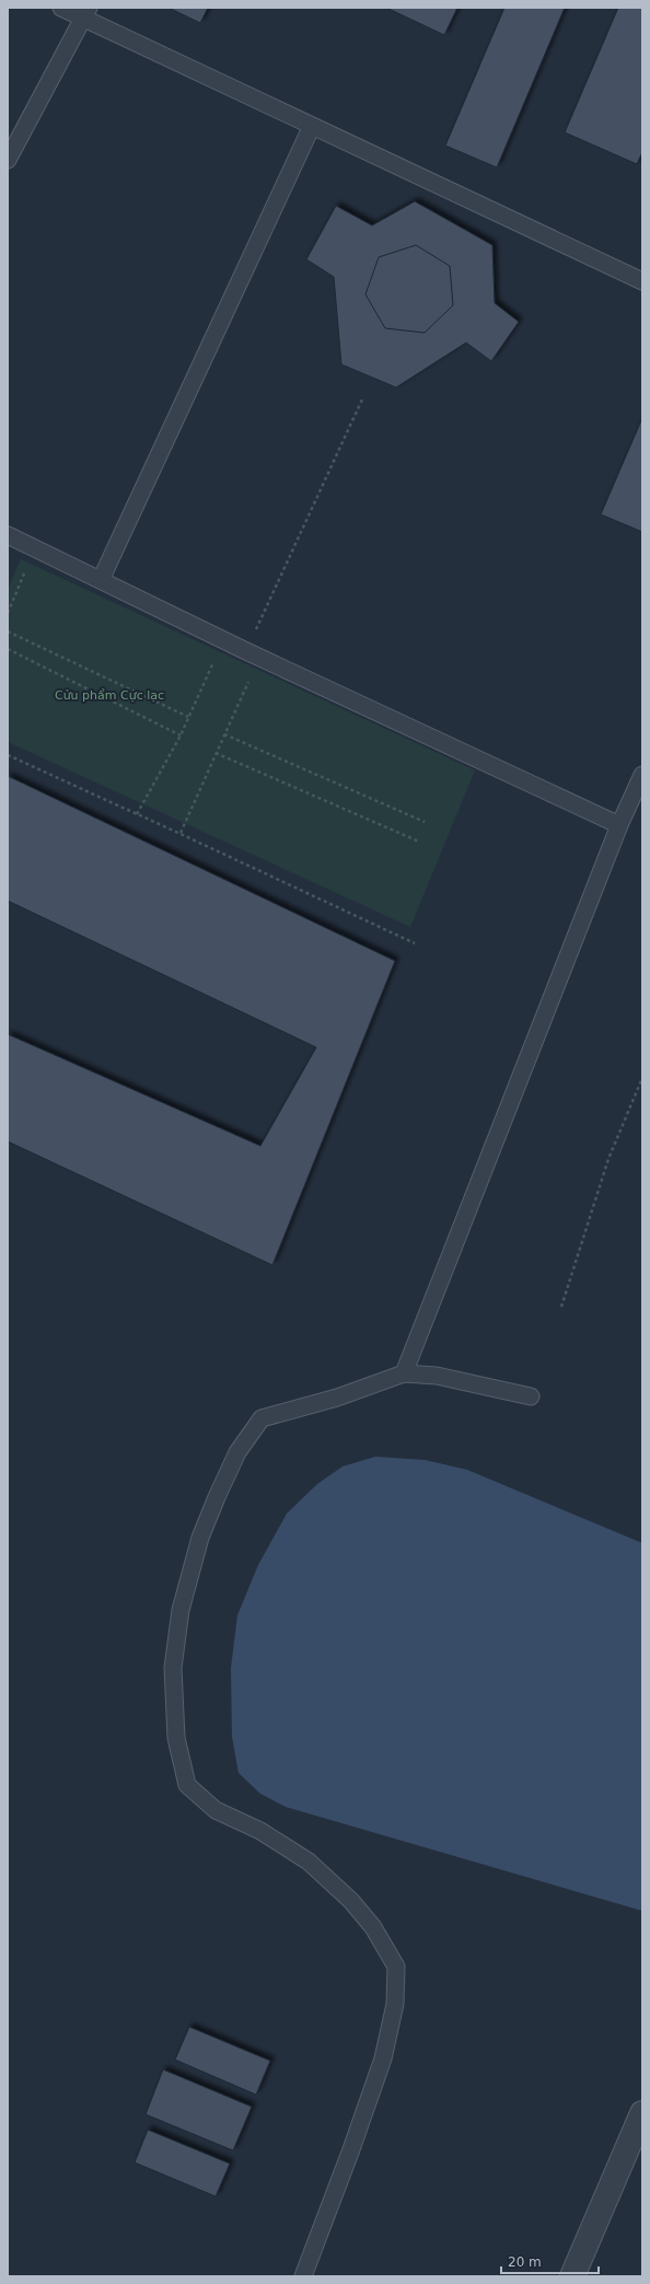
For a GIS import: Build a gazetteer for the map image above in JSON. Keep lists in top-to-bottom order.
{
  "parks": ["Cửu phẩm Cực lạc"],
  "scale_bar": "20 m"
}
